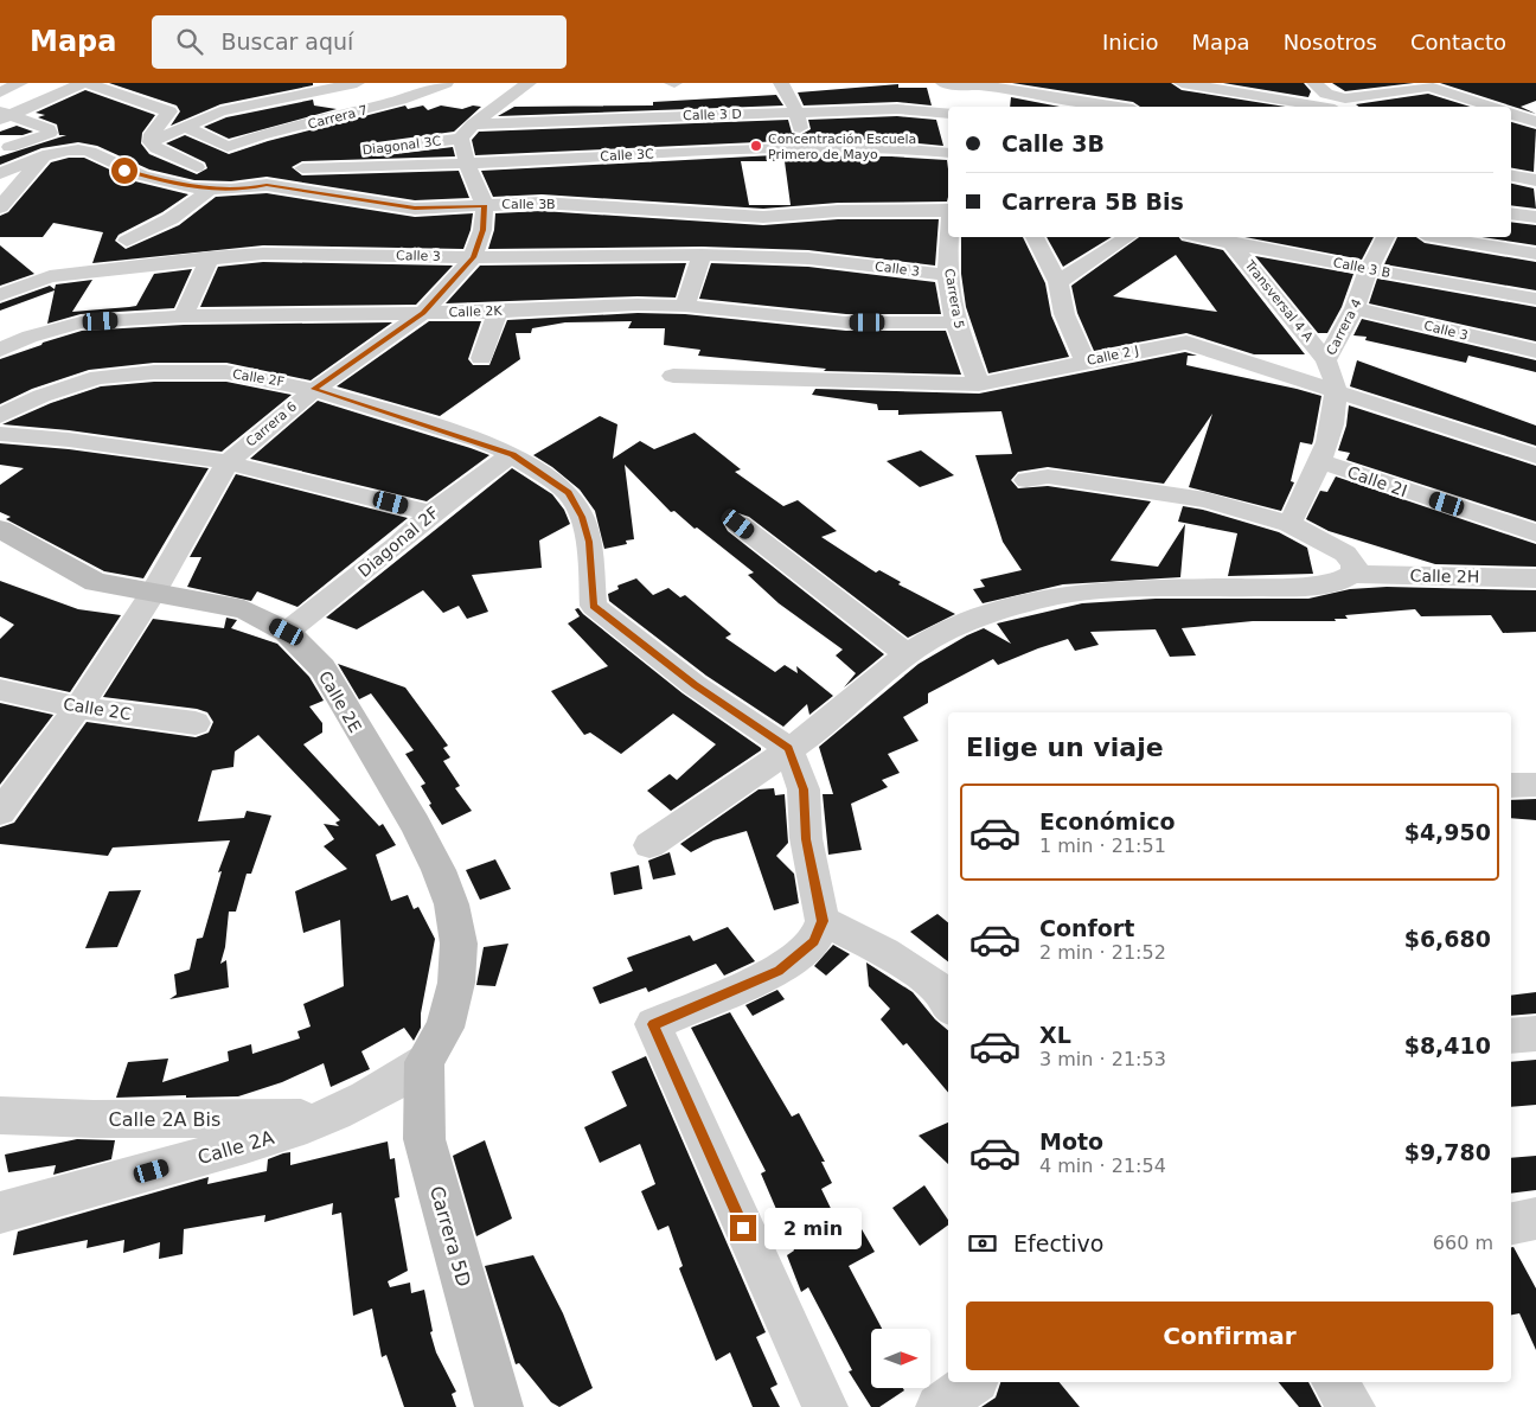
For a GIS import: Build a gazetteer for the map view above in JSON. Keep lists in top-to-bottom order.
{
  "streets": {
    "street": [
      "Calle 3 D",
      "Carrera 7",
      "Diagonal 3C",
      "Calle 3C",
      "Calle 3B",
      "Calle 3",
      "Calle 3 B",
      "Carrera 5",
      "Transversal 4 A",
      "Calle 2K",
      "Carrera 4",
      "Calle 2 J",
      "Calle 2F",
      "Carrera 6",
      "Calle 2I",
      "Diagonal 2F",
      "Calle 2H",
      "Calle 2E",
      "Calle 2C",
      "Calle 2A Bis",
      "Calle 2A",
      "Carrera 5D"
    ]
  },
  "crossings": [
    ["Calle 3 D", "Diagonal 3C"],
    ["Diagonal 3C", "Calle 3C"],
    ["Diagonal 3C", "Calle 3B"],
    ["Calle 3B", "Carrera 6"],
    ["Calle 3", "Carrera 5"],
    ["Calle 3", "Carrera 4"],
    ["Calle 3", "Carrera 6"],
    ["Calle 3 B", "Transversal 4 A"],
    ["Calle 3 B", "Carrera 4"],
    ["Carrera 5", "Calle 2K"],
    ["Carrera 5", "Calle 2 J"],
    ["Transversal 4 A", "Carrera 4"],
    ["Calle 2K", "Carrera 6"],
    ["Carrera 4", "Calle 2 J"],
    ["Calle 2F", "Carrera 6"],
    ["Calle 2F", "Diagonal 2F"],
    ["Carrera 6", "Calle 2E"],
    ["Carrera 6", "Calle 2C"],
    ["Diagonal 2F", "Calle 2E"],
    ["Calle 2E", "Calle 2A"],
    ["Calle 2E", "Carrera 5D"],
    ["Calle 2A Bis", "Calle 2A"],
    ["Calle 2A", "Carrera 5D"]
  ],
  "places": ["Concentración Escuela Primero de Mayo"],
  "north": "right",
  "page": {
    "header": "Mapa",
    "search": "Buscar aquí",
    "nav": [
      "Inicio",
      "Mapa",
      "Nosotros",
      "Contacto"
    ],
    "banner": ["Calle 3B", "Carrera 5B Bis"],
    "heading": "Elige un viaje",
    "list": [
      {
        "name": "Económico",
        "note": "1 min · 21:51",
        "value": "$4,950"
      },
      {
        "name": "Confort",
        "note": "2 min · 21:52",
        "value": "$6,680"
      },
      {
        "name": "XL",
        "note": "3 min · 21:53",
        "value": "$8,410"
      },
      {
        "name": "Moto",
        "note": "4 min · 21:54",
        "value": "$9,780"
      }
    ],
    "bubble": "2 min",
    "pay": ["Efectivo", "660 m"],
    "buttons": "Confirmar"
  }
}
